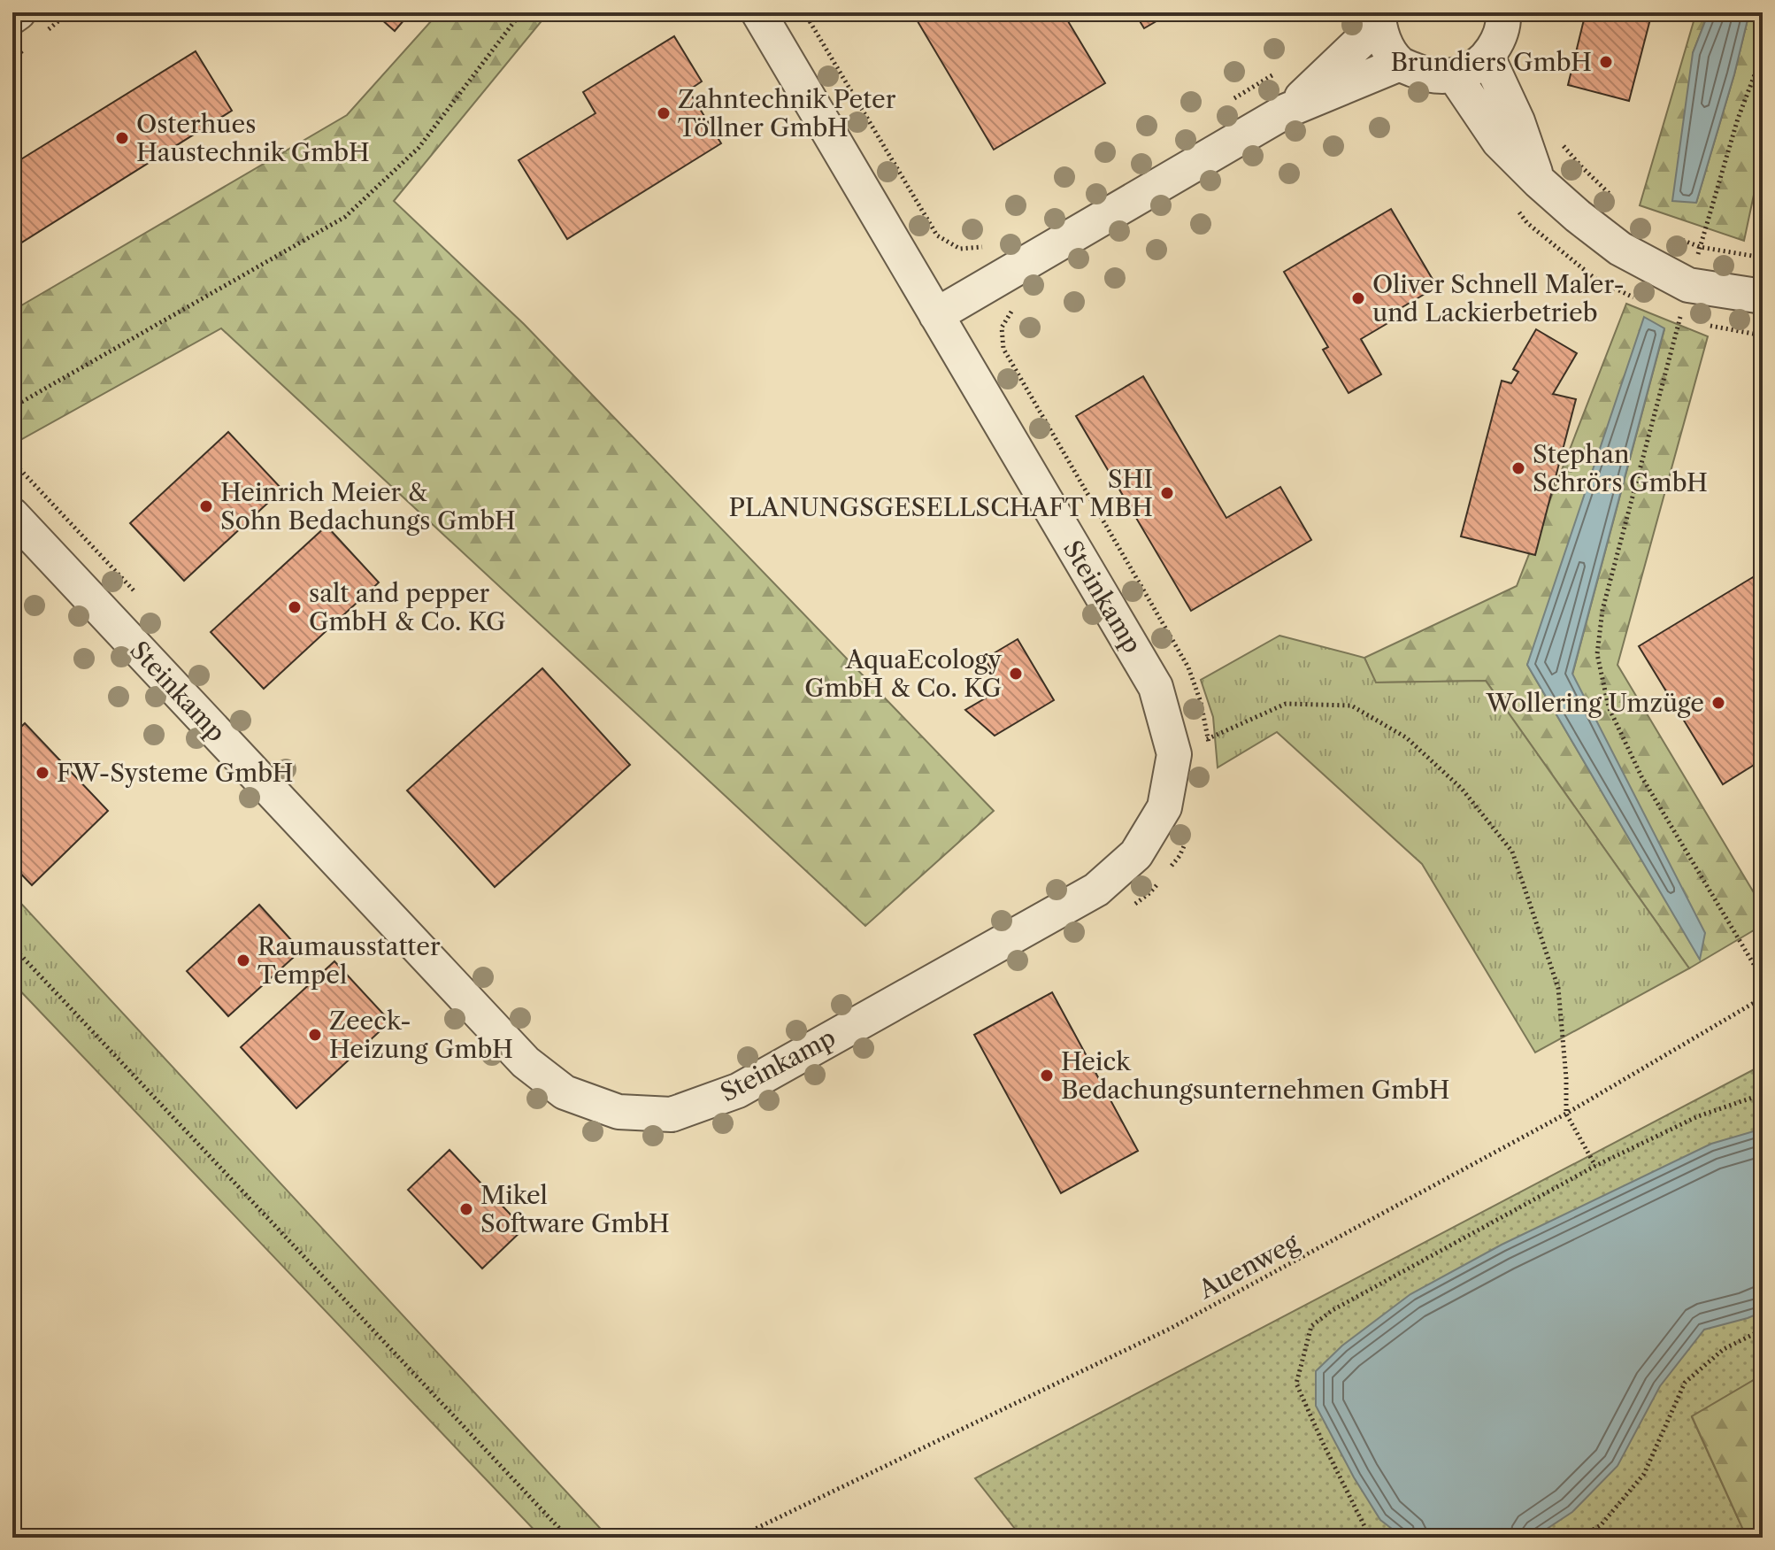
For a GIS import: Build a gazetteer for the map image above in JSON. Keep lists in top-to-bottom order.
{
  "streets": {
    "street": ["Steinkamp"],
    "path": ["Auenweg"]
  },
  "places": [
    "Brundiers GmbH",
    "Zahntechnik Peter Töllner GmbH",
    "Osterhues Haustechnik GmbH",
    "Oliver Schnell Maler- und Lackierbetrieb",
    "Stephan Schrörs GmbH",
    "SHI PLANUNGSGESELLSCHAFT MBH",
    "Heinrich Meier & Sohn Bedachungs GmbH",
    "salt and pepper GmbH & Co. KG",
    "AquaEcology GmbH & Co. KG",
    "Wollering Umzüge",
    "FW-Systeme GmbH",
    "Raumausstatter Tempel",
    "Zeeck- Heizung GmbH",
    "Heick Bedachungsunternehmen GmbH",
    "Mikel Software GmbH"
  ]
}
